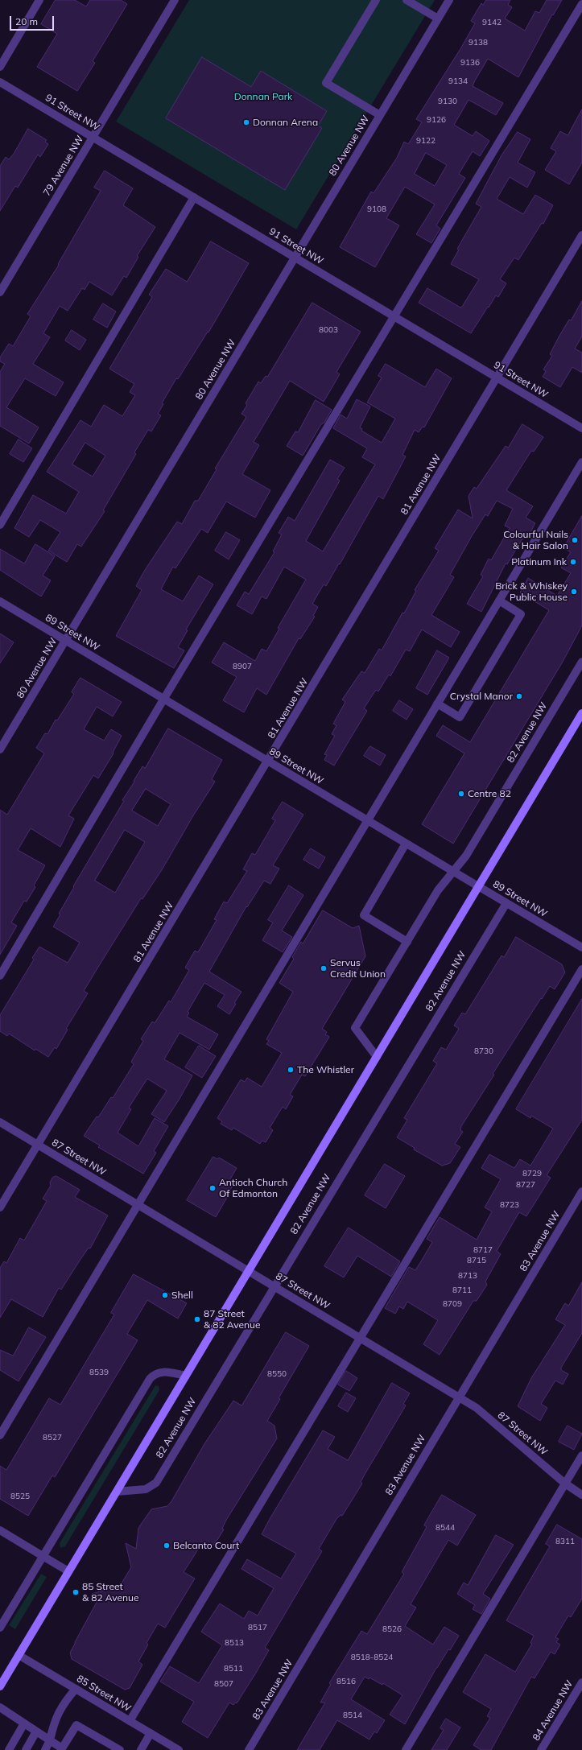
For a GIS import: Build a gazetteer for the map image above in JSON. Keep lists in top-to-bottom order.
{
  "streets": {
    "main road": ["82 Avenue NW"],
    "street": [
      "91 Street NW",
      "80 Avenue NW",
      "79 Avenue NW",
      "81 Avenue NW",
      "89 Street NW",
      "87 Street NW",
      "83 Avenue NW",
      "85 Street NW",
      "84 Avenue NW"
    ]
  },
  "crossings": [
    ["91 Street NW", "80 Avenue NW"],
    ["91 Street NW", "79 Avenue NW"],
    ["91 Street NW", "81 Avenue NW"],
    ["80 Avenue NW", "89 Street NW"],
    ["81 Avenue NW", "89 Street NW"],
    ["81 Avenue NW", "87 Street NW"],
    ["89 Street NW", "82 Avenue NW"],
    ["82 Avenue NW", "87 Street NW"],
    ["82 Avenue NW", "85 Street NW"],
    ["87 Street NW", "83 Avenue NW"]
  ],
  "parks": ["Donnan Park"],
  "places": [
    "Donnan Arena",
    "Colourful Nails & Hair Salon",
    "Platinum Ink",
    "Brick & Whiskey Public House",
    "Crystal Manor",
    "Centre 82",
    "Servus Credit Union",
    "The Whistler",
    "Antioch Church Of Edmonton",
    "Shell",
    "87 Street & 82 Avenue",
    "Belcanto Court",
    "85 Street & 82 Avenue"
  ],
  "house_numbers": [
    "9142",
    "9138",
    "9136",
    "9134",
    "9130",
    "9126",
    "9122",
    "9108",
    "8003",
    "8907",
    "8730",
    "8729",
    "8727",
    "8723",
    "8717",
    "8715",
    "8713",
    "8711",
    "8709",
    "8539",
    "8550",
    "8527",
    "8525",
    "8544",
    "8311",
    "8517",
    "8526",
    "8513",
    "8518-8524",
    "8511",
    "8516",
    "8507",
    "8514"
  ],
  "scale_bar": "20 m"
}
